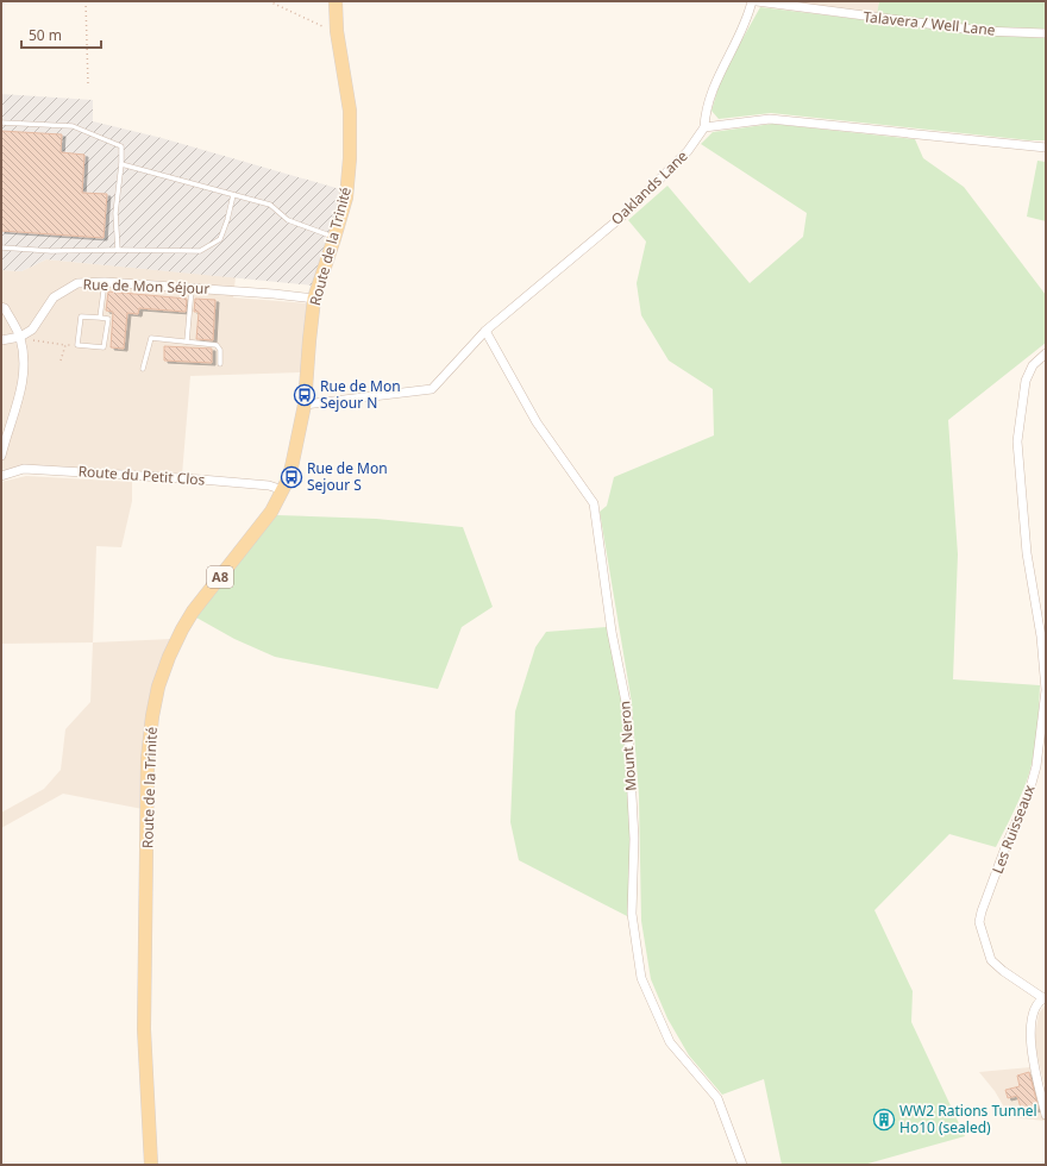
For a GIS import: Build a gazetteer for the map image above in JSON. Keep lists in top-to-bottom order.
{
  "streets": {
    "main road": ["Route de la Trinité", "A8"],
    "street": [
      "Talavera / Well Lane",
      "Oaklands Lane",
      "Rue de Mon Séjour",
      "Route du Petit Clos",
      "Mount Neron",
      "Les Ruisseaux"
    ]
  },
  "crossings": [
    ["Oaklands Lane", "Route de la Trinité"],
    ["Oaklands Lane", "Mount Neron"],
    ["Route de la Trinité", "Rue de Mon Séjour"],
    ["Route de la Trinité", "Route du Petit Clos"]
  ],
  "places": {
    "bus stop": ["Rue de Mon Sejour N", "Rue de Mon Sejour S"],
    "building": ["WW2 Rations Tunnel Ho10 (sealed)"]
  },
  "scale_bar": "50 m"
}
